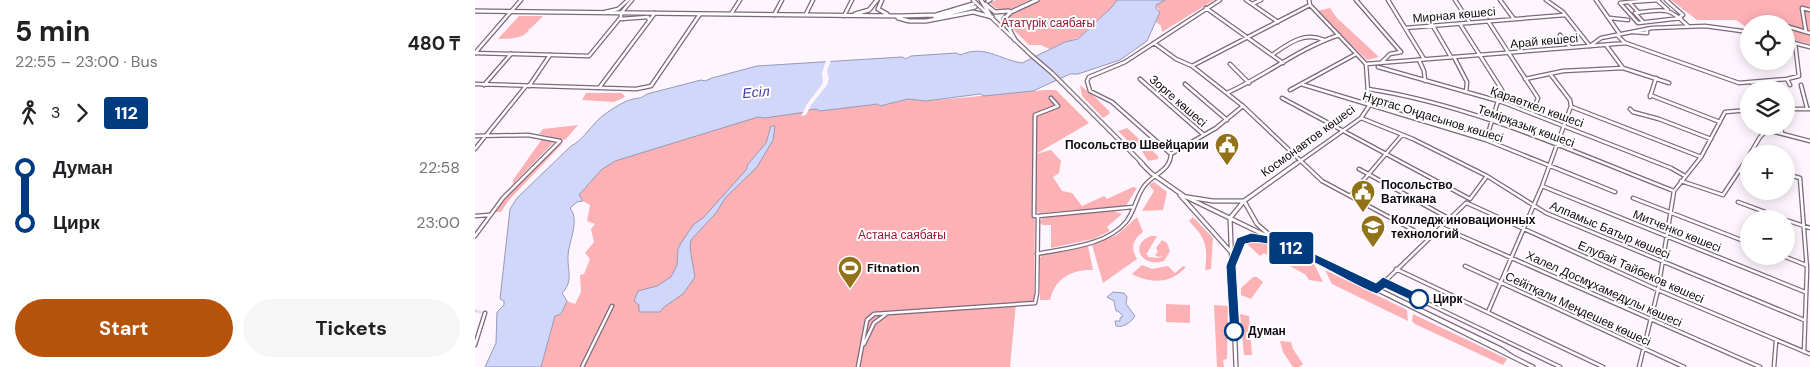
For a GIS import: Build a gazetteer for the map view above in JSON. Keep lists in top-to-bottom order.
{
  "streets": {
    "main road": ["Арай көшесі", "Космонавтов көшесі"],
    "street": [
      "Мирная көшесі",
      "Зорге көшесі",
      "Қараөткел көшесі",
      "Нұртас Оңдасынов көшесі",
      "Темірқазық көшесі",
      "Алпамыс Батыр көшесі",
      "Митченко көшесі",
      "Елубай Тайбеков көшесі",
      "Халел Досмұхамедұлы көшесі",
      "Сейітқали Меңдешев көшесі"
    ]
  },
  "crossings": [
    ["Арай көшесі", "Космонавтов көшесі"],
    ["Нұртас Оңдасынов көшесі", "Космонавтов көшесі"],
    ["Темірқазық көшесі", "Космонавтов көшесі"],
    ["Космонавтов көшесі", "Алпамыс Батыр көшесі"]
  ],
  "water": ["Есіл"],
  "parks": ["Ататүрік саябағы", "Астана саябағы"],
  "places": {
    "public building": ["Посольство Швейцарии", "Посольство Ватикана"],
    "school or university": ["Колледж иновационных технологий"],
    "sports": ["Fitnation"],
    "other": ["Цирк", "Думан"]
  },
  "lines": ["bus line 112"],
  "page": {
    "heading": ["5 min", "22:55 – 23:00 · Bus", "480 ₸"],
    "on_map": "112",
    "map_buttons": ["+", "−"],
    "legs": ["3", "112"],
    "list": [
      {
        "name": "Думан",
        "value": "22:58"
      },
      {
        "name": "Цирк",
        "value": "23:00"
      }
    ],
    "buttons": ["Start", "Tickets"]
  }
}
